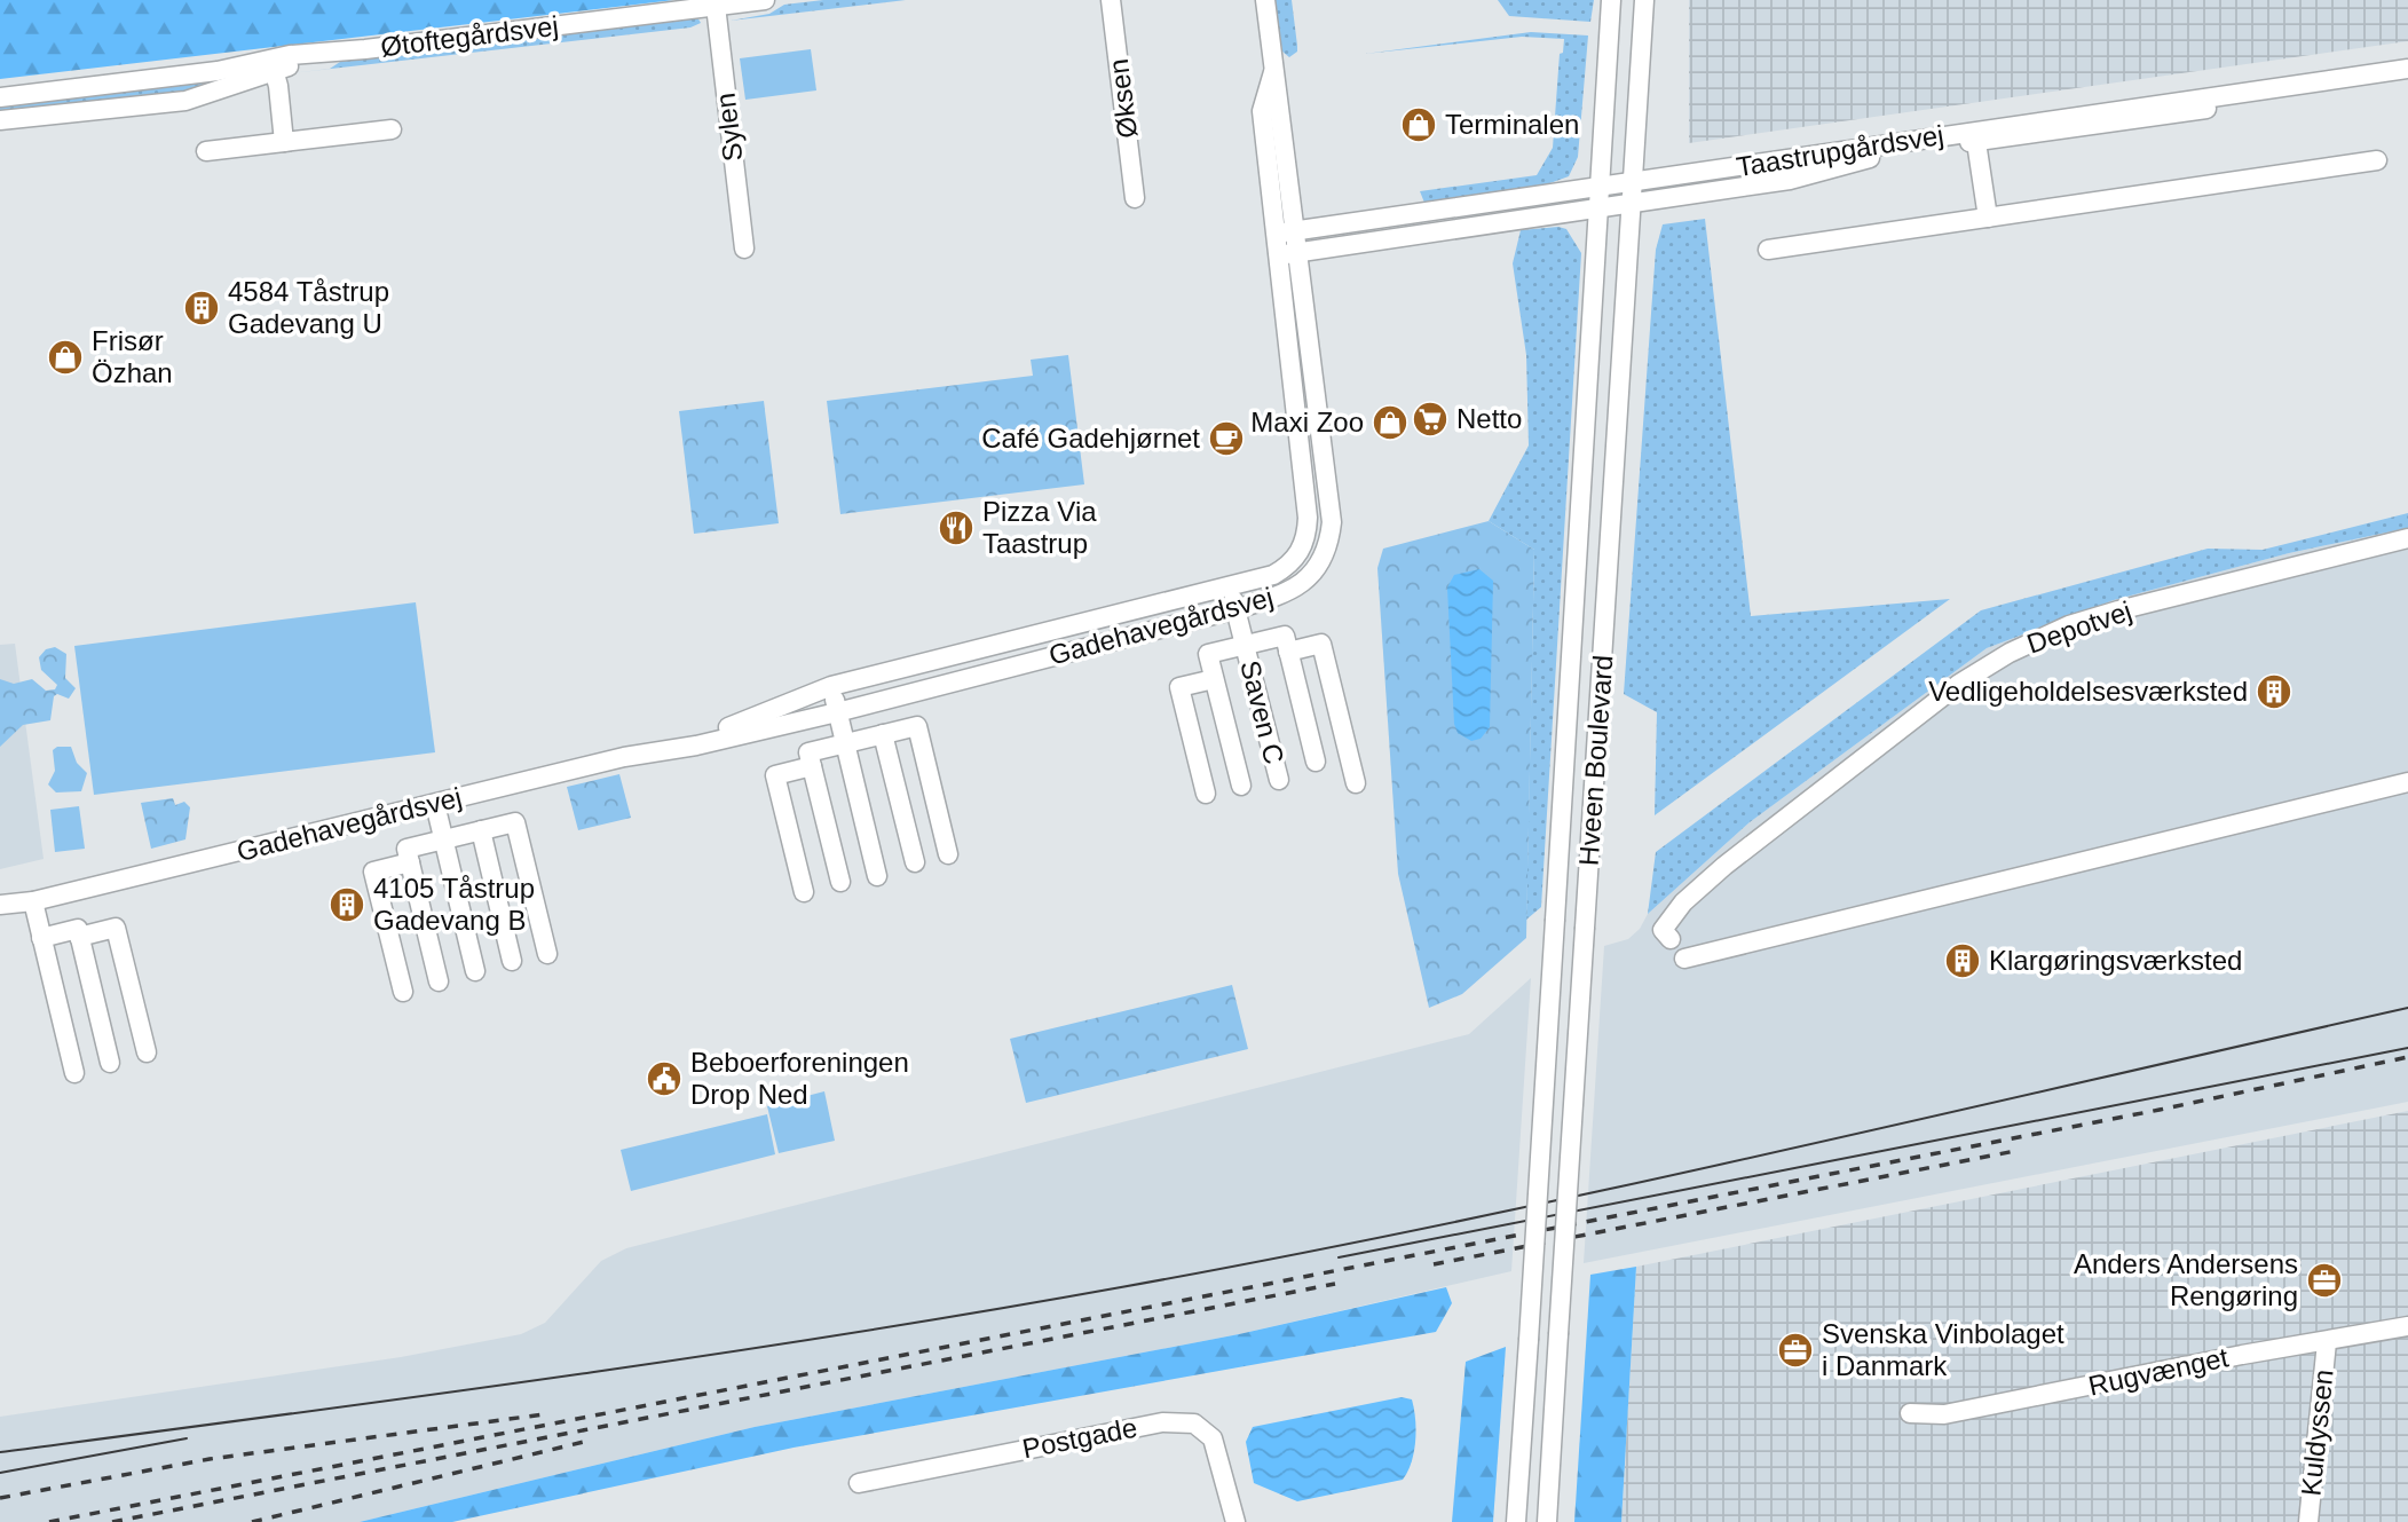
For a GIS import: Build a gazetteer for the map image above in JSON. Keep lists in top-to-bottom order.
{
  "streets": {
    "street": [
      "Øtoftegårdsvej",
      "Øksen",
      "Sylen",
      "Taastrupgårdsvej",
      "Gadehavegårdsvej",
      "Depotvej",
      "Saven C",
      "Hveen Boulevard",
      "Rugvænget",
      "Kuldyssen",
      "Postgade"
    ]
  },
  "crossings": [
    ["Øtoftegårdsvej", "Sylen"],
    ["Taastrupgårdsvej", "Gadehavegårdsvej"],
    ["Taastrupgårdsvej", "Hveen Boulevard"],
    ["Gadehavegårdsvej", "Saven C"],
    ["Rugvænget", "Kuldyssen"]
  ],
  "places": {
    "shop": ["Terminalen", "Frisør Özhan", "Maxi Zoo"],
    "building": [
      "4584 Tåstrup Gadevang U",
      "Vedligeholdelsesværksted",
      "4105 Tåstrup Gadevang B",
      "Klargøringsværksted"
    ],
    "supermarket": ["Netto"],
    "cafe": ["Café Gadehjørnet"],
    "restaurant": ["Pizza Via Taastrup"],
    "public building": ["Beboerforeningen Drop Ned"],
    "office": ["Anders Andersens Rengøring", "Svenska Vinbolaget i Danmark"]
  }
}
